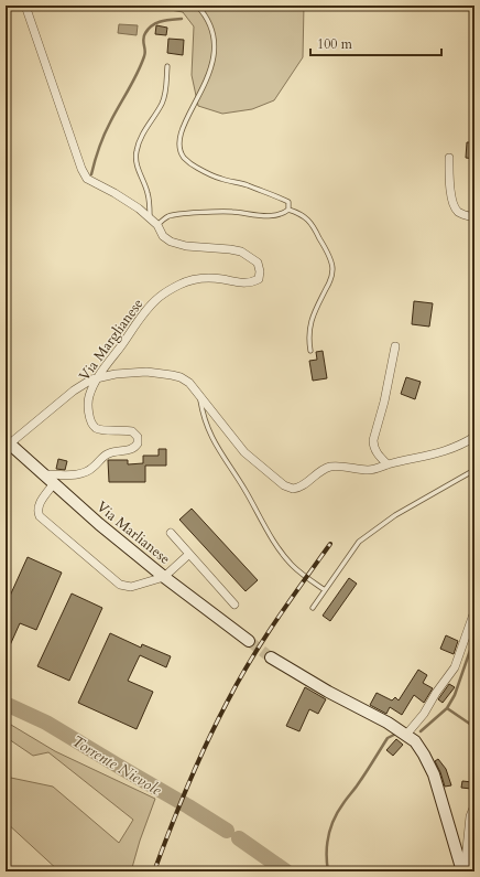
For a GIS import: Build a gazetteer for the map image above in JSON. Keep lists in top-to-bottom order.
{
  "streets": {
    "street": ["Via Marglianese", "Via Marlianese"]
  },
  "crossings": [
    ["Via Marglianese", "Via Marlianese"]
  ],
  "water": ["Torrente Nievole"],
  "scale_bar": "100 m"
}
